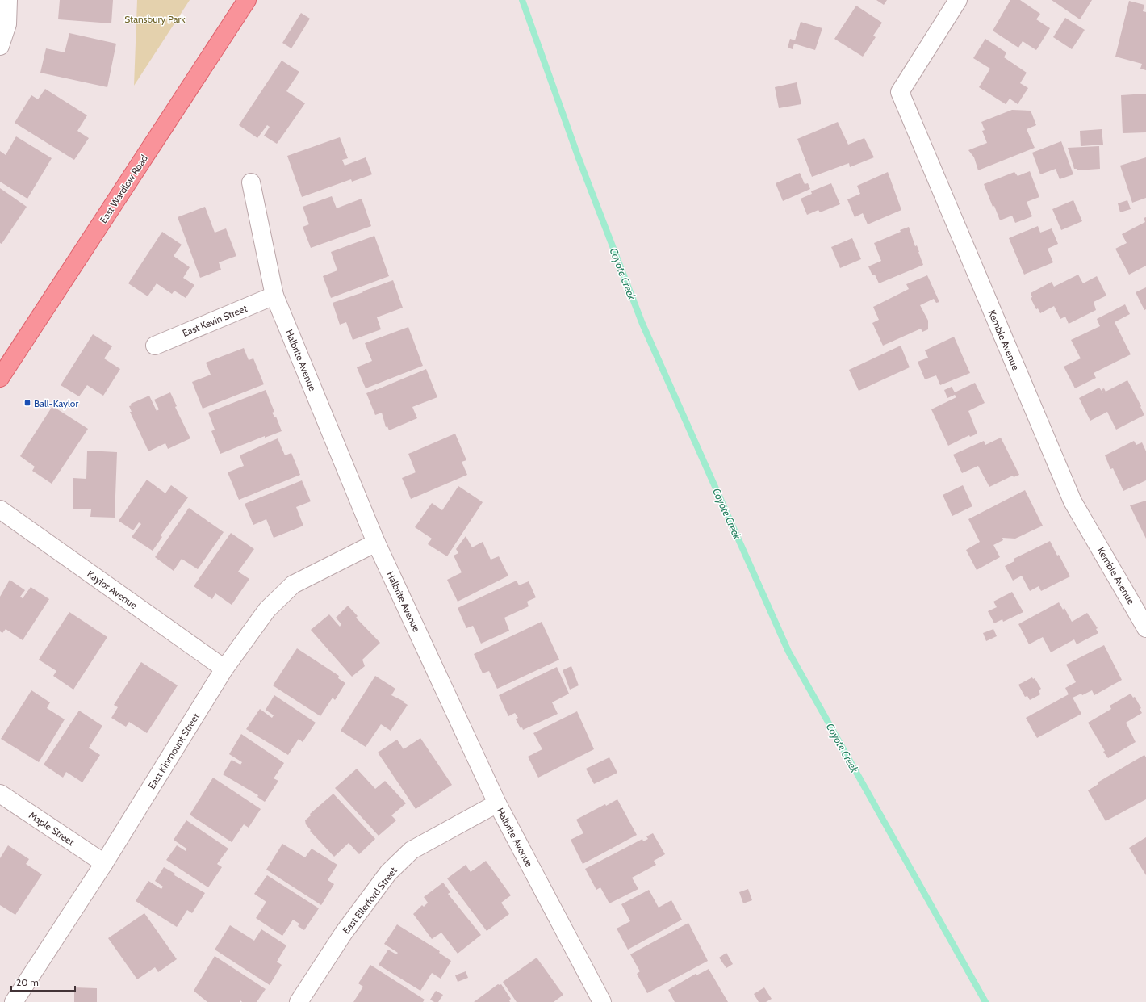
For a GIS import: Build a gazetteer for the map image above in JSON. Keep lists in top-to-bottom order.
{
  "streets": {
    "main road": ["East Wardlow Road"],
    "street": [
      "East Kevin Street",
      "Kemble Avenue",
      "Halbrite Avenue",
      "Kaylor Avenue",
      "East Kinmount Street",
      "Maple Street",
      "East Ellerford Street"
    ]
  },
  "crossings": [
    ["East Kevin Street", "Halbrite Avenue"],
    ["Halbrite Avenue", "East Kinmount Street"],
    ["Halbrite Avenue", "East Ellerford Street"],
    ["Kaylor Avenue", "East Kinmount Street"],
    ["East Kinmount Street", "Maple Street"]
  ],
  "water": ["Coyote Creek"],
  "parks": ["Stansbury Park"],
  "places": {
    "transit": ["Ball-Kaylor"]
  },
  "scale_bar": "20 m"
}
